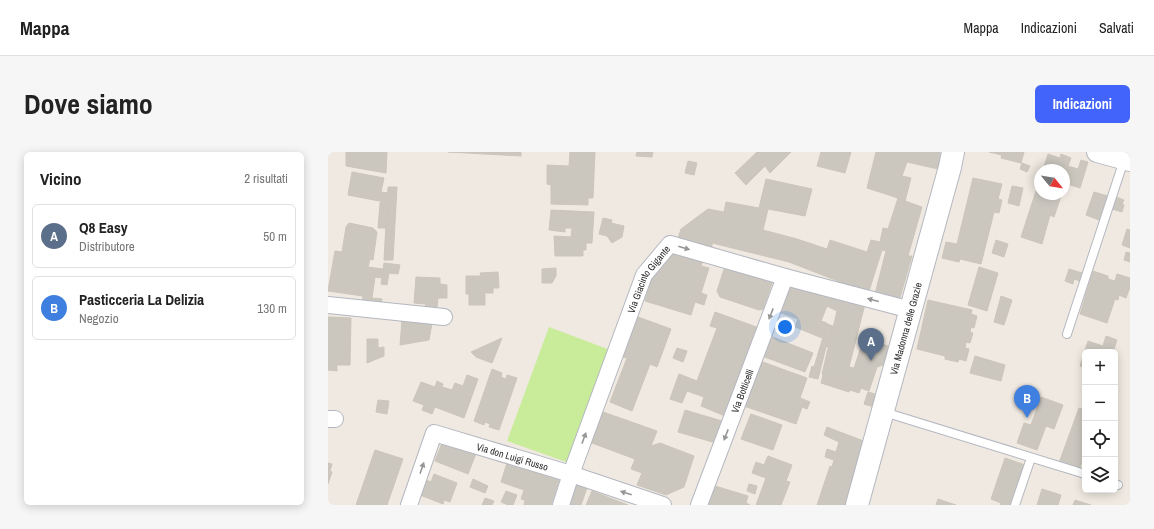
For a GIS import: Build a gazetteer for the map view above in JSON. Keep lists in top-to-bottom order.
{
  "streets": {
    "main road": ["Via Madonna delle Grazie"],
    "street": ["Via Giacinto Gigante", "Via Botticelli", "Via don Luigi Russo"]
  },
  "crossings": [
    ["Via Giacinto Gigante", "Via Madonna delle Grazie"],
    ["Via Giacinto Gigante", "Via Botticelli"],
    ["Via Giacinto Gigante", "Via don Luigi Russo"]
  ],
  "one_way": ["Via Botticelli"],
  "north": "bottom right",
  "page": {
    "header": "Mappa",
    "nav": ["Mappa", "Indicazioni", "Salvati"],
    "title": "Dove siamo",
    "buttons": "Indicazioni",
    "heading": ["Vicino", "2 risultati"],
    "list": [
      {
        "mark": "A",
        "name": "Q8 Easy",
        "note": "Distributore",
        "value": "50 m"
      },
      {
        "mark": "B",
        "name": "Pasticceria La Delizia",
        "note": "Negozio",
        "value": "130 m"
      }
    ],
    "pins": ["A", "B"],
    "map_buttons": ["+", "−"]
  }
}
